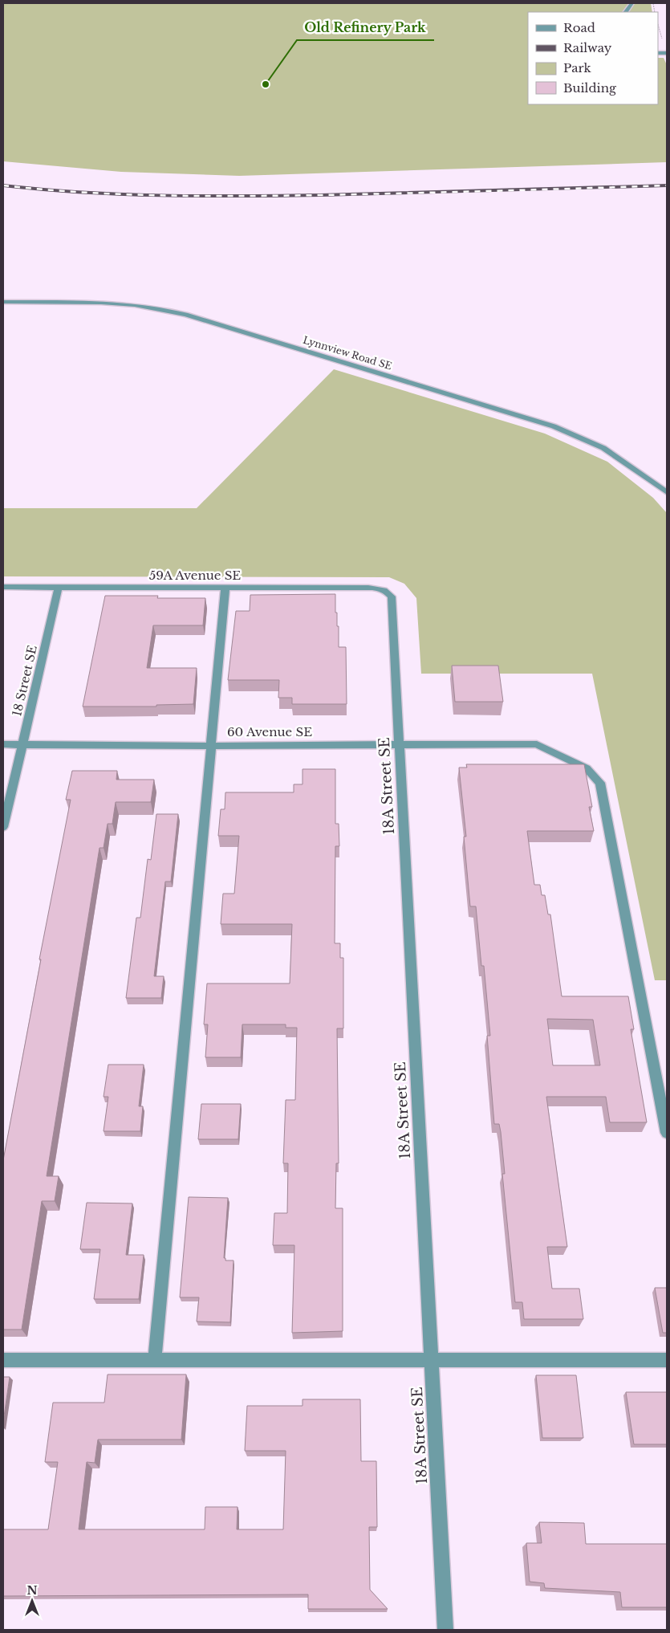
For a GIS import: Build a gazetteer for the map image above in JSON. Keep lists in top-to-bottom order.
{
  "streets": {
    "street": [
      "Lynnview Road SE",
      "59A Avenue SE",
      "18 Street SE",
      "60 Avenue SE",
      "18A Street SE"
    ]
  },
  "crossings": [
    ["59A Avenue SE", "18 Street SE"],
    ["59A Avenue SE", "18A Street SE"],
    ["18 Street SE", "60 Avenue SE"],
    ["60 Avenue SE", "18A Street SE"]
  ],
  "places": ["Old Refinery Park"],
  "legend": [
    "Road",
    "Railway",
    "Park",
    "Building"
  ],
  "north": "top"
}
